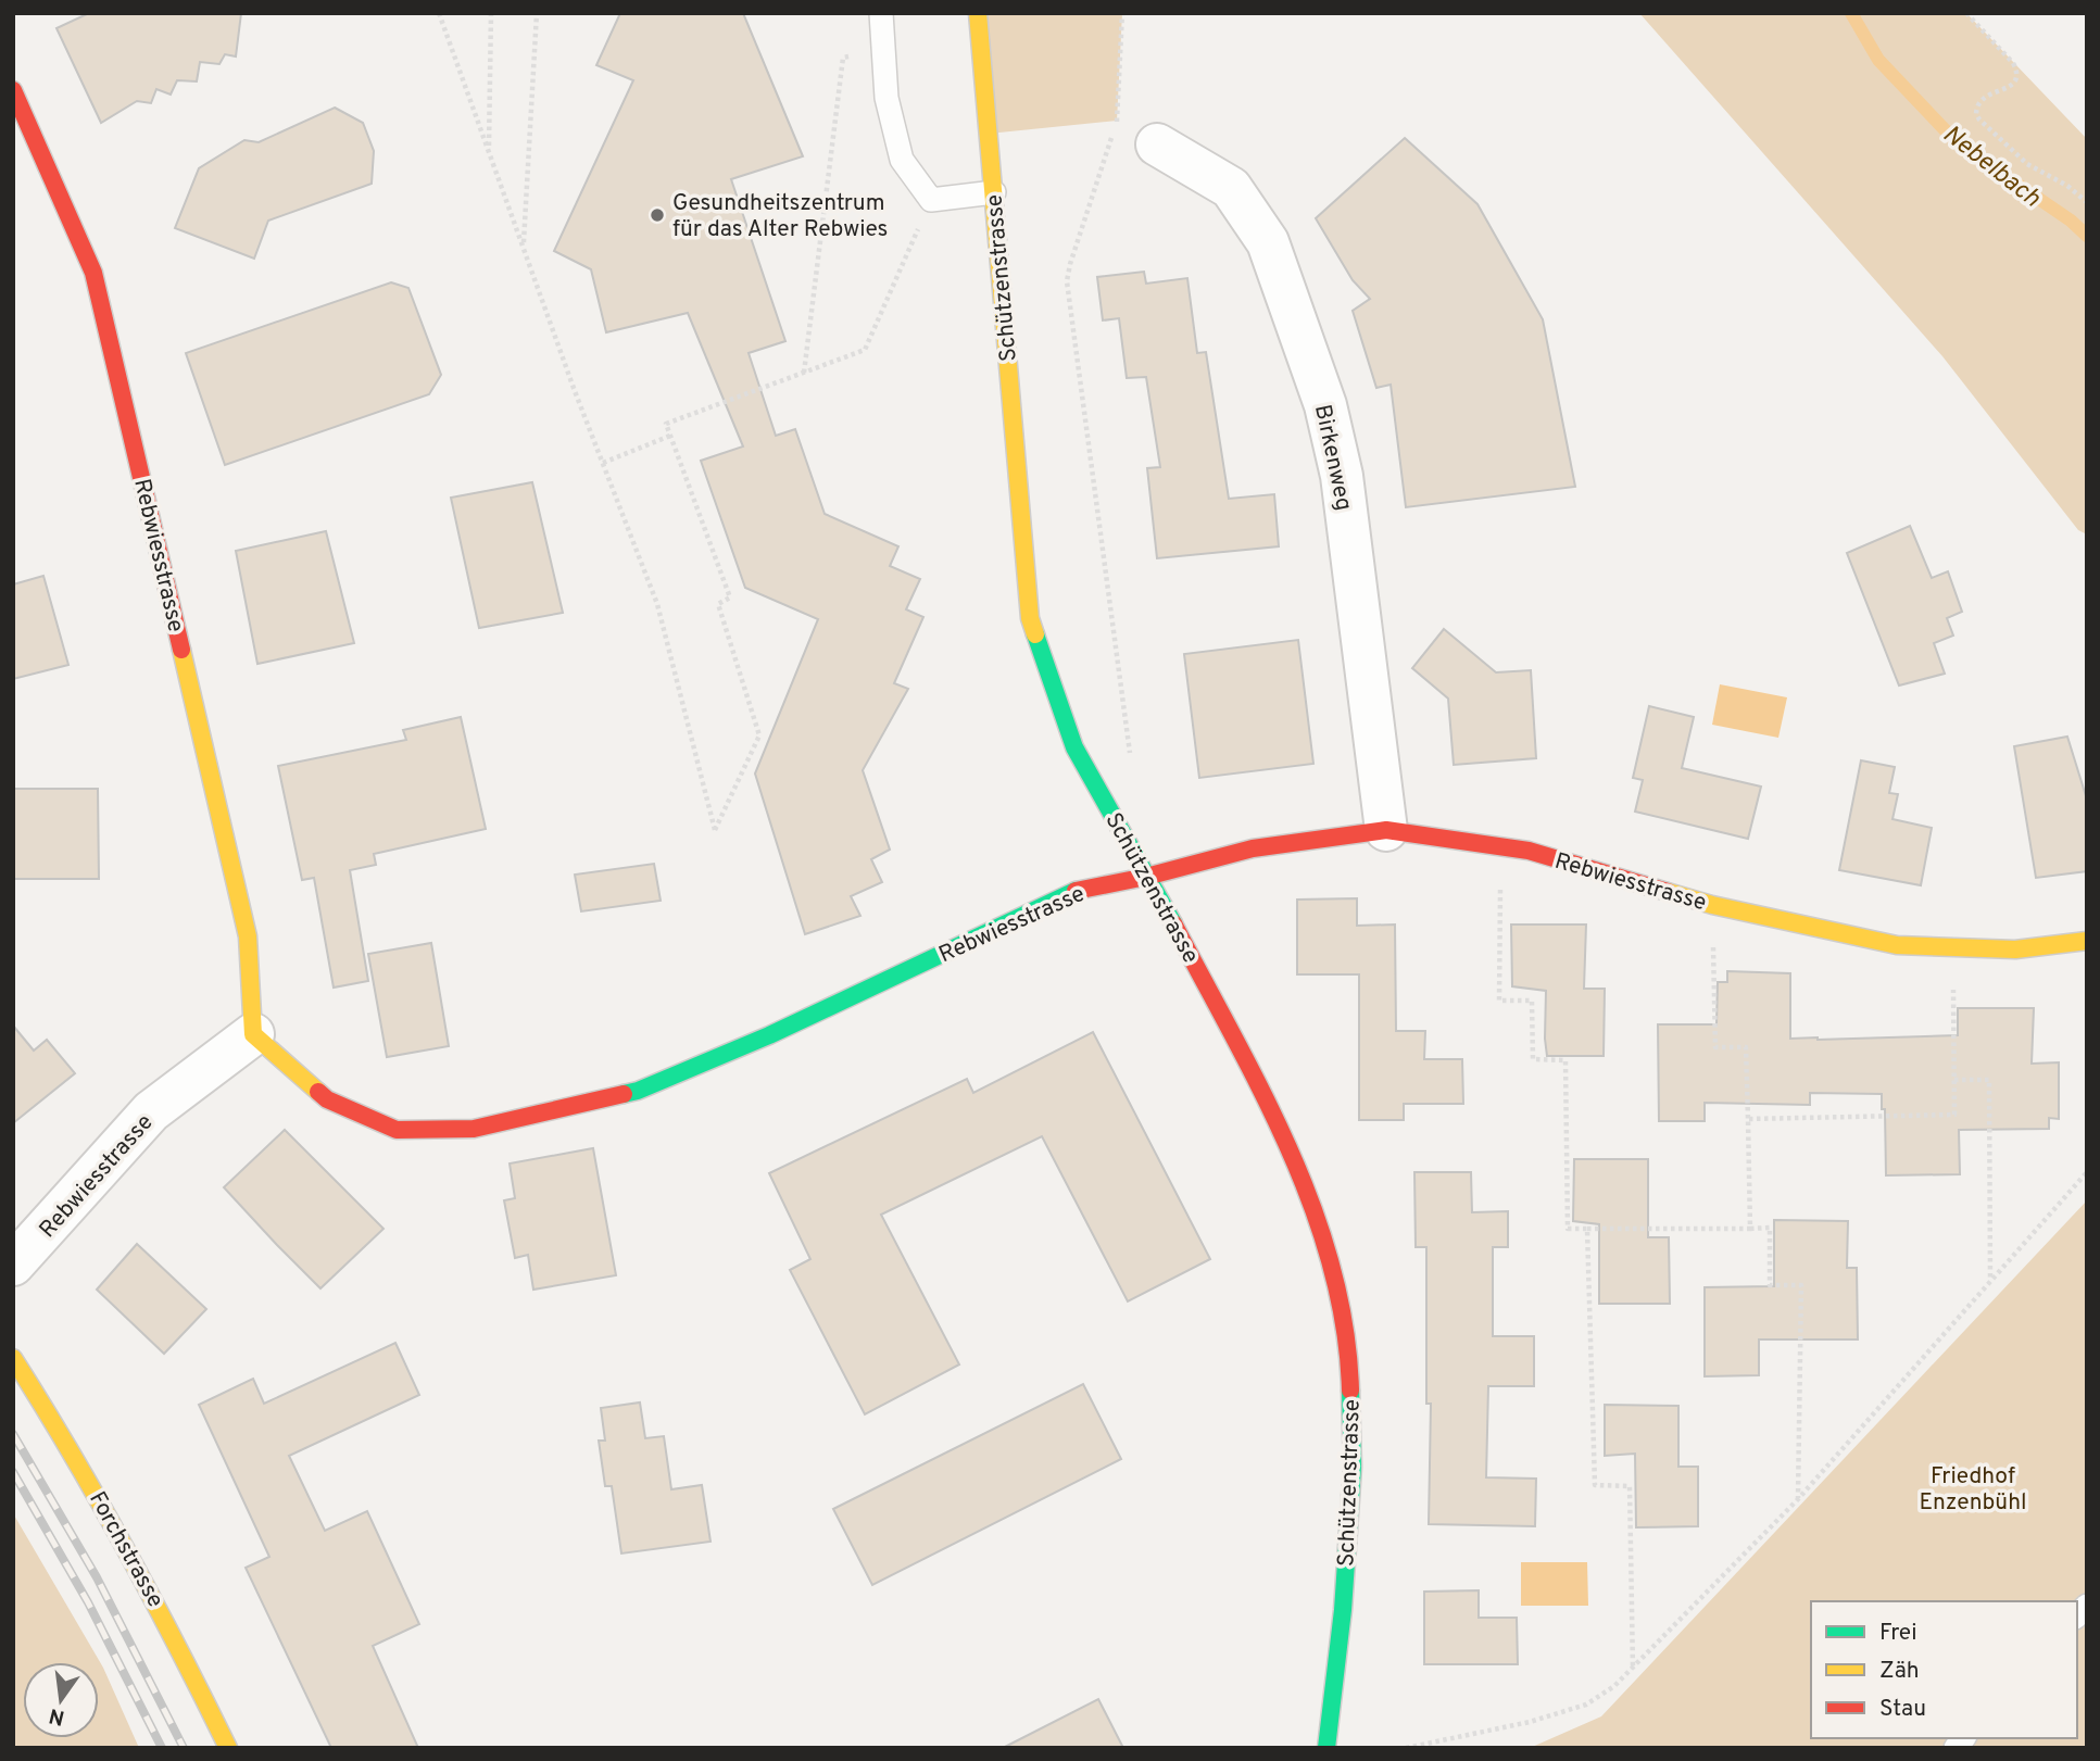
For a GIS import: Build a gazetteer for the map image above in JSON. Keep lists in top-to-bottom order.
{
  "streets": {
    "street": [
      "Schützenstrasse",
      "Birkenweg",
      "Rebwiesstrasse",
      "Forchstrasse"
    ]
  },
  "crossings": [
    ["Schützenstrasse", "Rebwiesstrasse"],
    ["Birkenweg", "Rebwiesstrasse"]
  ],
  "water": ["Nebelbach"],
  "parks": ["Friedhof Enzenbühl"],
  "places": ["Gesundheitszentrum für das Alter Rebwies"],
  "legend": ["Frei", "Zäh", "Stau"],
  "north": "bottom"
}
